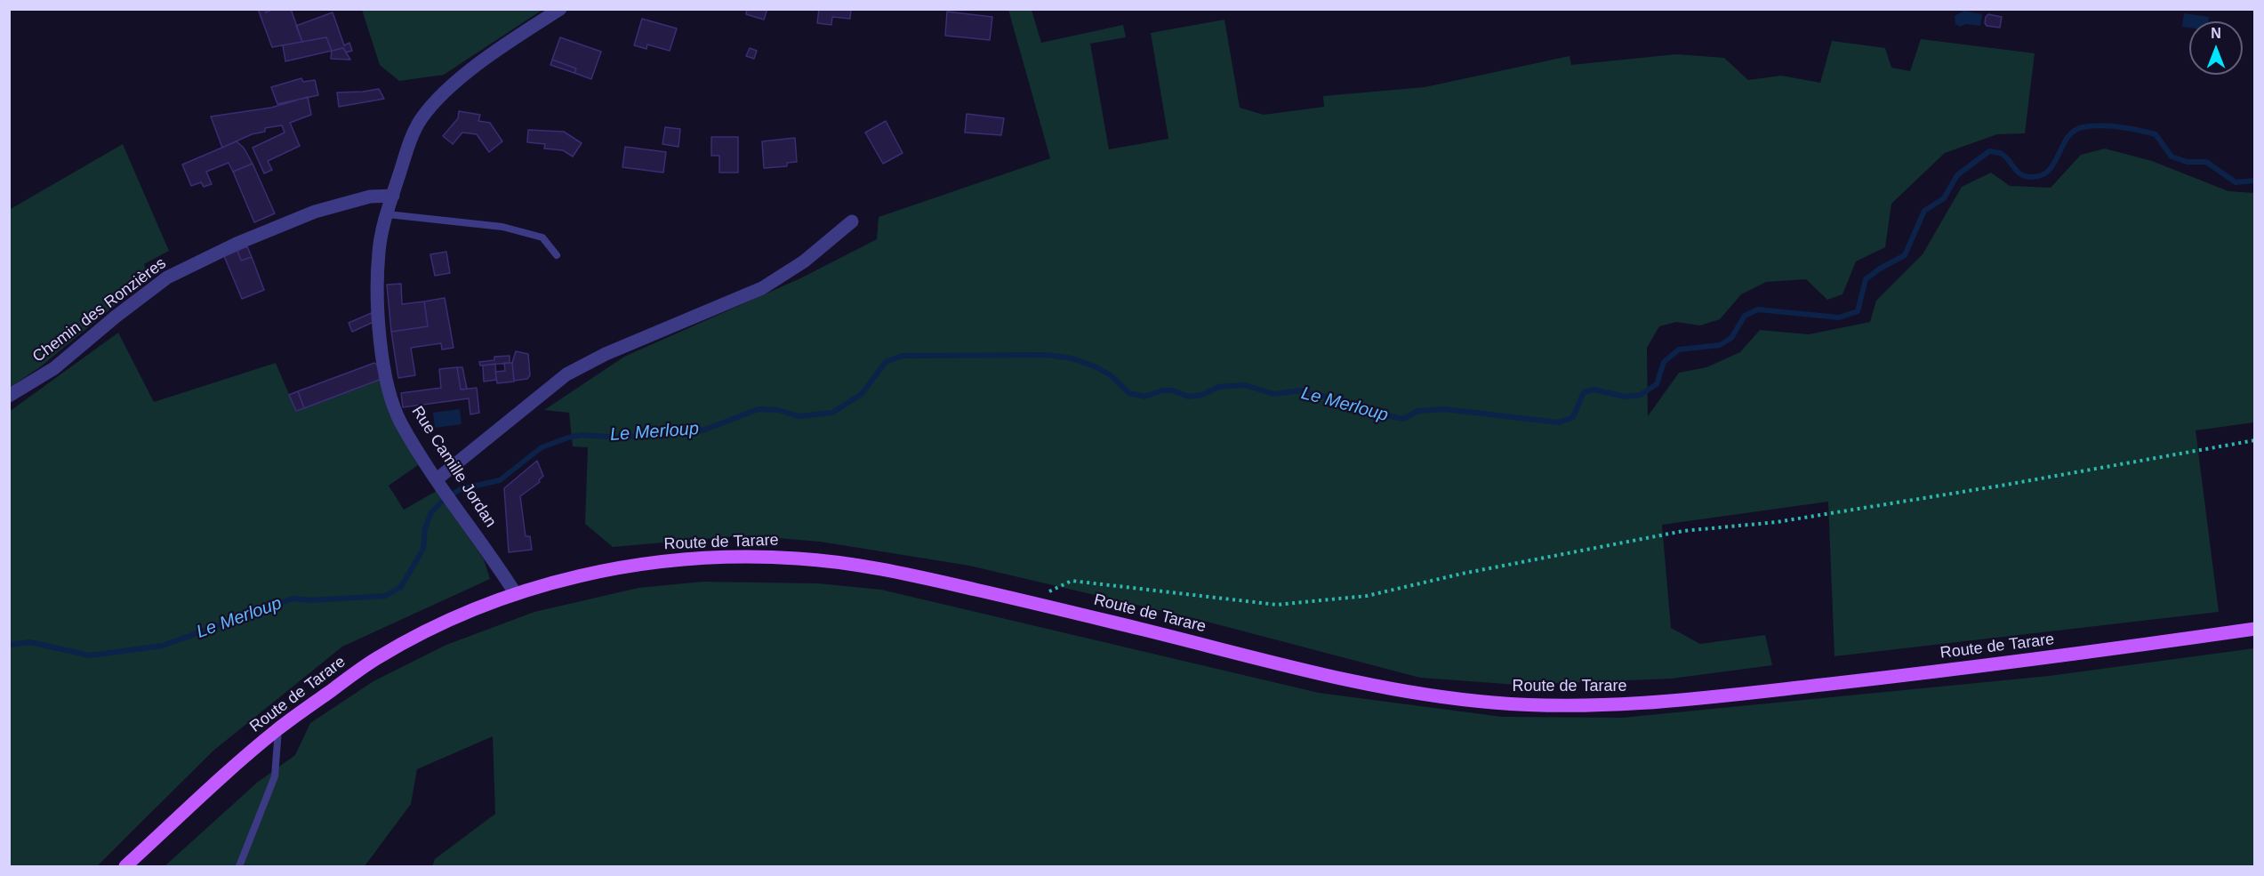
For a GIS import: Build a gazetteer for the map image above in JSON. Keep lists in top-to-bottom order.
{
  "streets": {
    "main road": ["Route de Tarare"],
    "street": ["Chemin des Ronzières", "Rue Camille Jordan"]
  },
  "crossings": [
    ["Chemin des Ronzières", "Rue Camille Jordan"],
    ["Rue Camille Jordan", "Route de Tarare"]
  ],
  "water": ["Le Merloup"],
  "north": "top"
}
